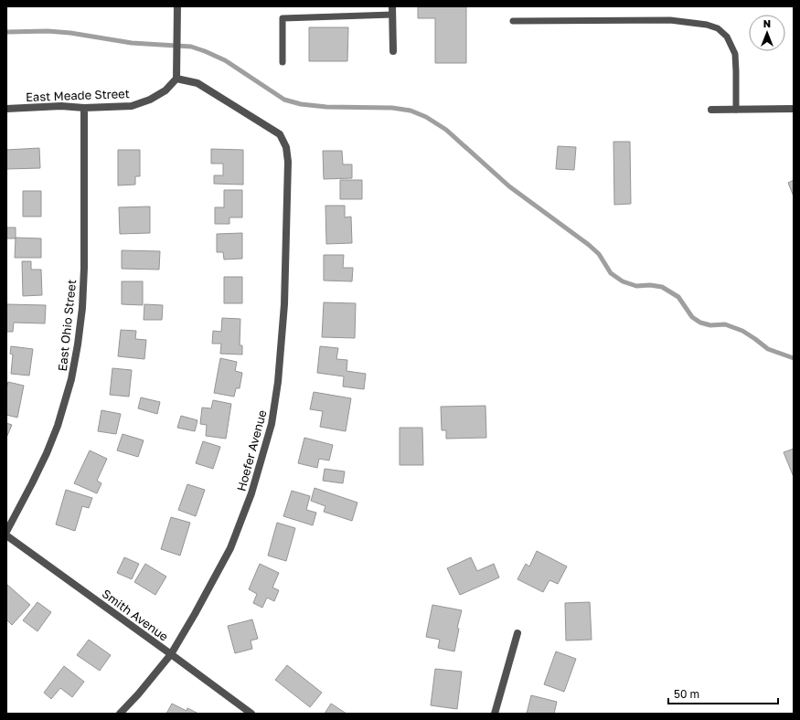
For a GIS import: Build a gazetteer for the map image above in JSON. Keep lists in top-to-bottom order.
{
  "streets": {
    "street": [
      "East Meade Street",
      "East Ohio Street",
      "Hoefer Avenue",
      "Smith Avenue"
    ]
  },
  "crossings": [
    ["East Meade Street", "East Ohio Street"],
    ["East Meade Street", "Hoefer Avenue"],
    ["Hoefer Avenue", "Smith Avenue"]
  ],
  "scale_bar": "50 m",
  "north": "top"
}
